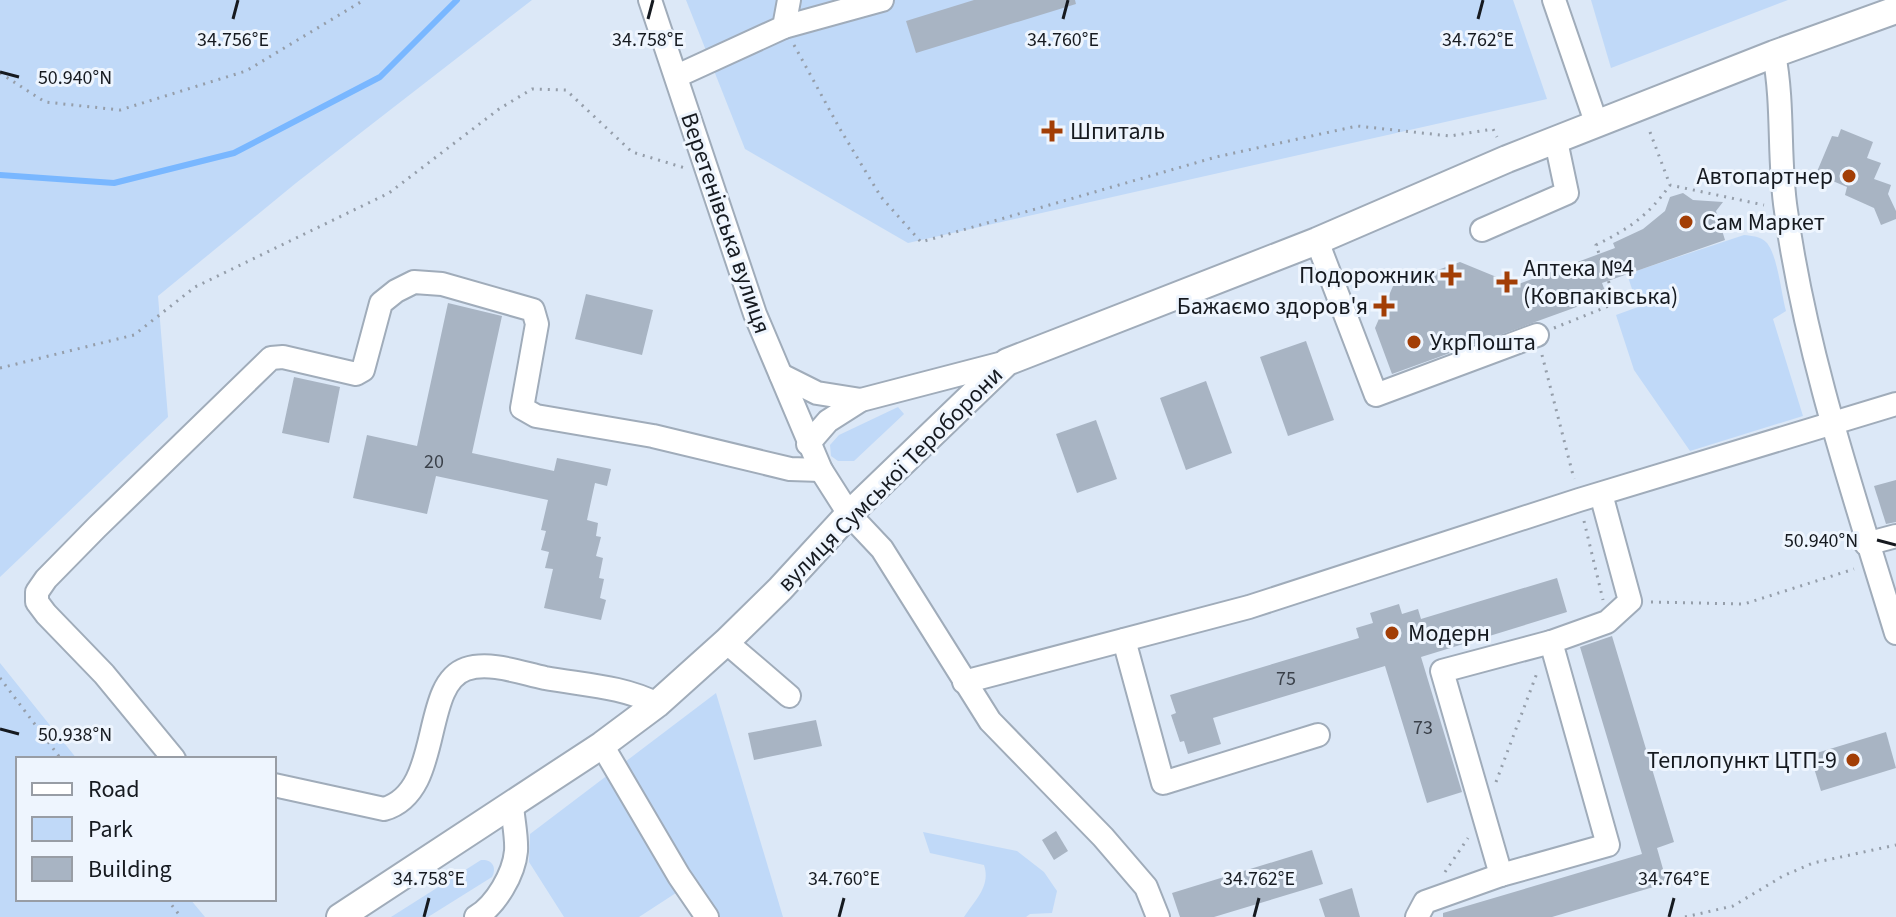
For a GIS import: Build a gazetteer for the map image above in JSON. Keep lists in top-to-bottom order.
{
  "streets": {
    "main road": ["вулиця Сумської Тероборони"],
    "street": ["Веретенівська вулиця"]
  },
  "crossings": [
    ["Веретенівська вулиця", "вулиця Сумської Тероборони"]
  ],
  "places": {
    "health": [
      "Шпиталь",
      "Подорожник",
      "Аптека №4 (Ковпаківська)",
      "Бажаємо здоров'я"
    ],
    "other": [
      "Автопартнер",
      "Сам Маркет",
      "УкрПошта",
      "Модерн",
      "Теплопункт ЦТП-9"
    ]
  },
  "house_numbers": ["20", "75", "73"],
  "legend": ["Road", "Park", "Building"],
  "coordinates": [
    "34.756°E",
    "34.758°E",
    "34.760°E",
    "34.762°E",
    "50.940°N",
    "50.938°N",
    "34.764°E"
  ]
}
